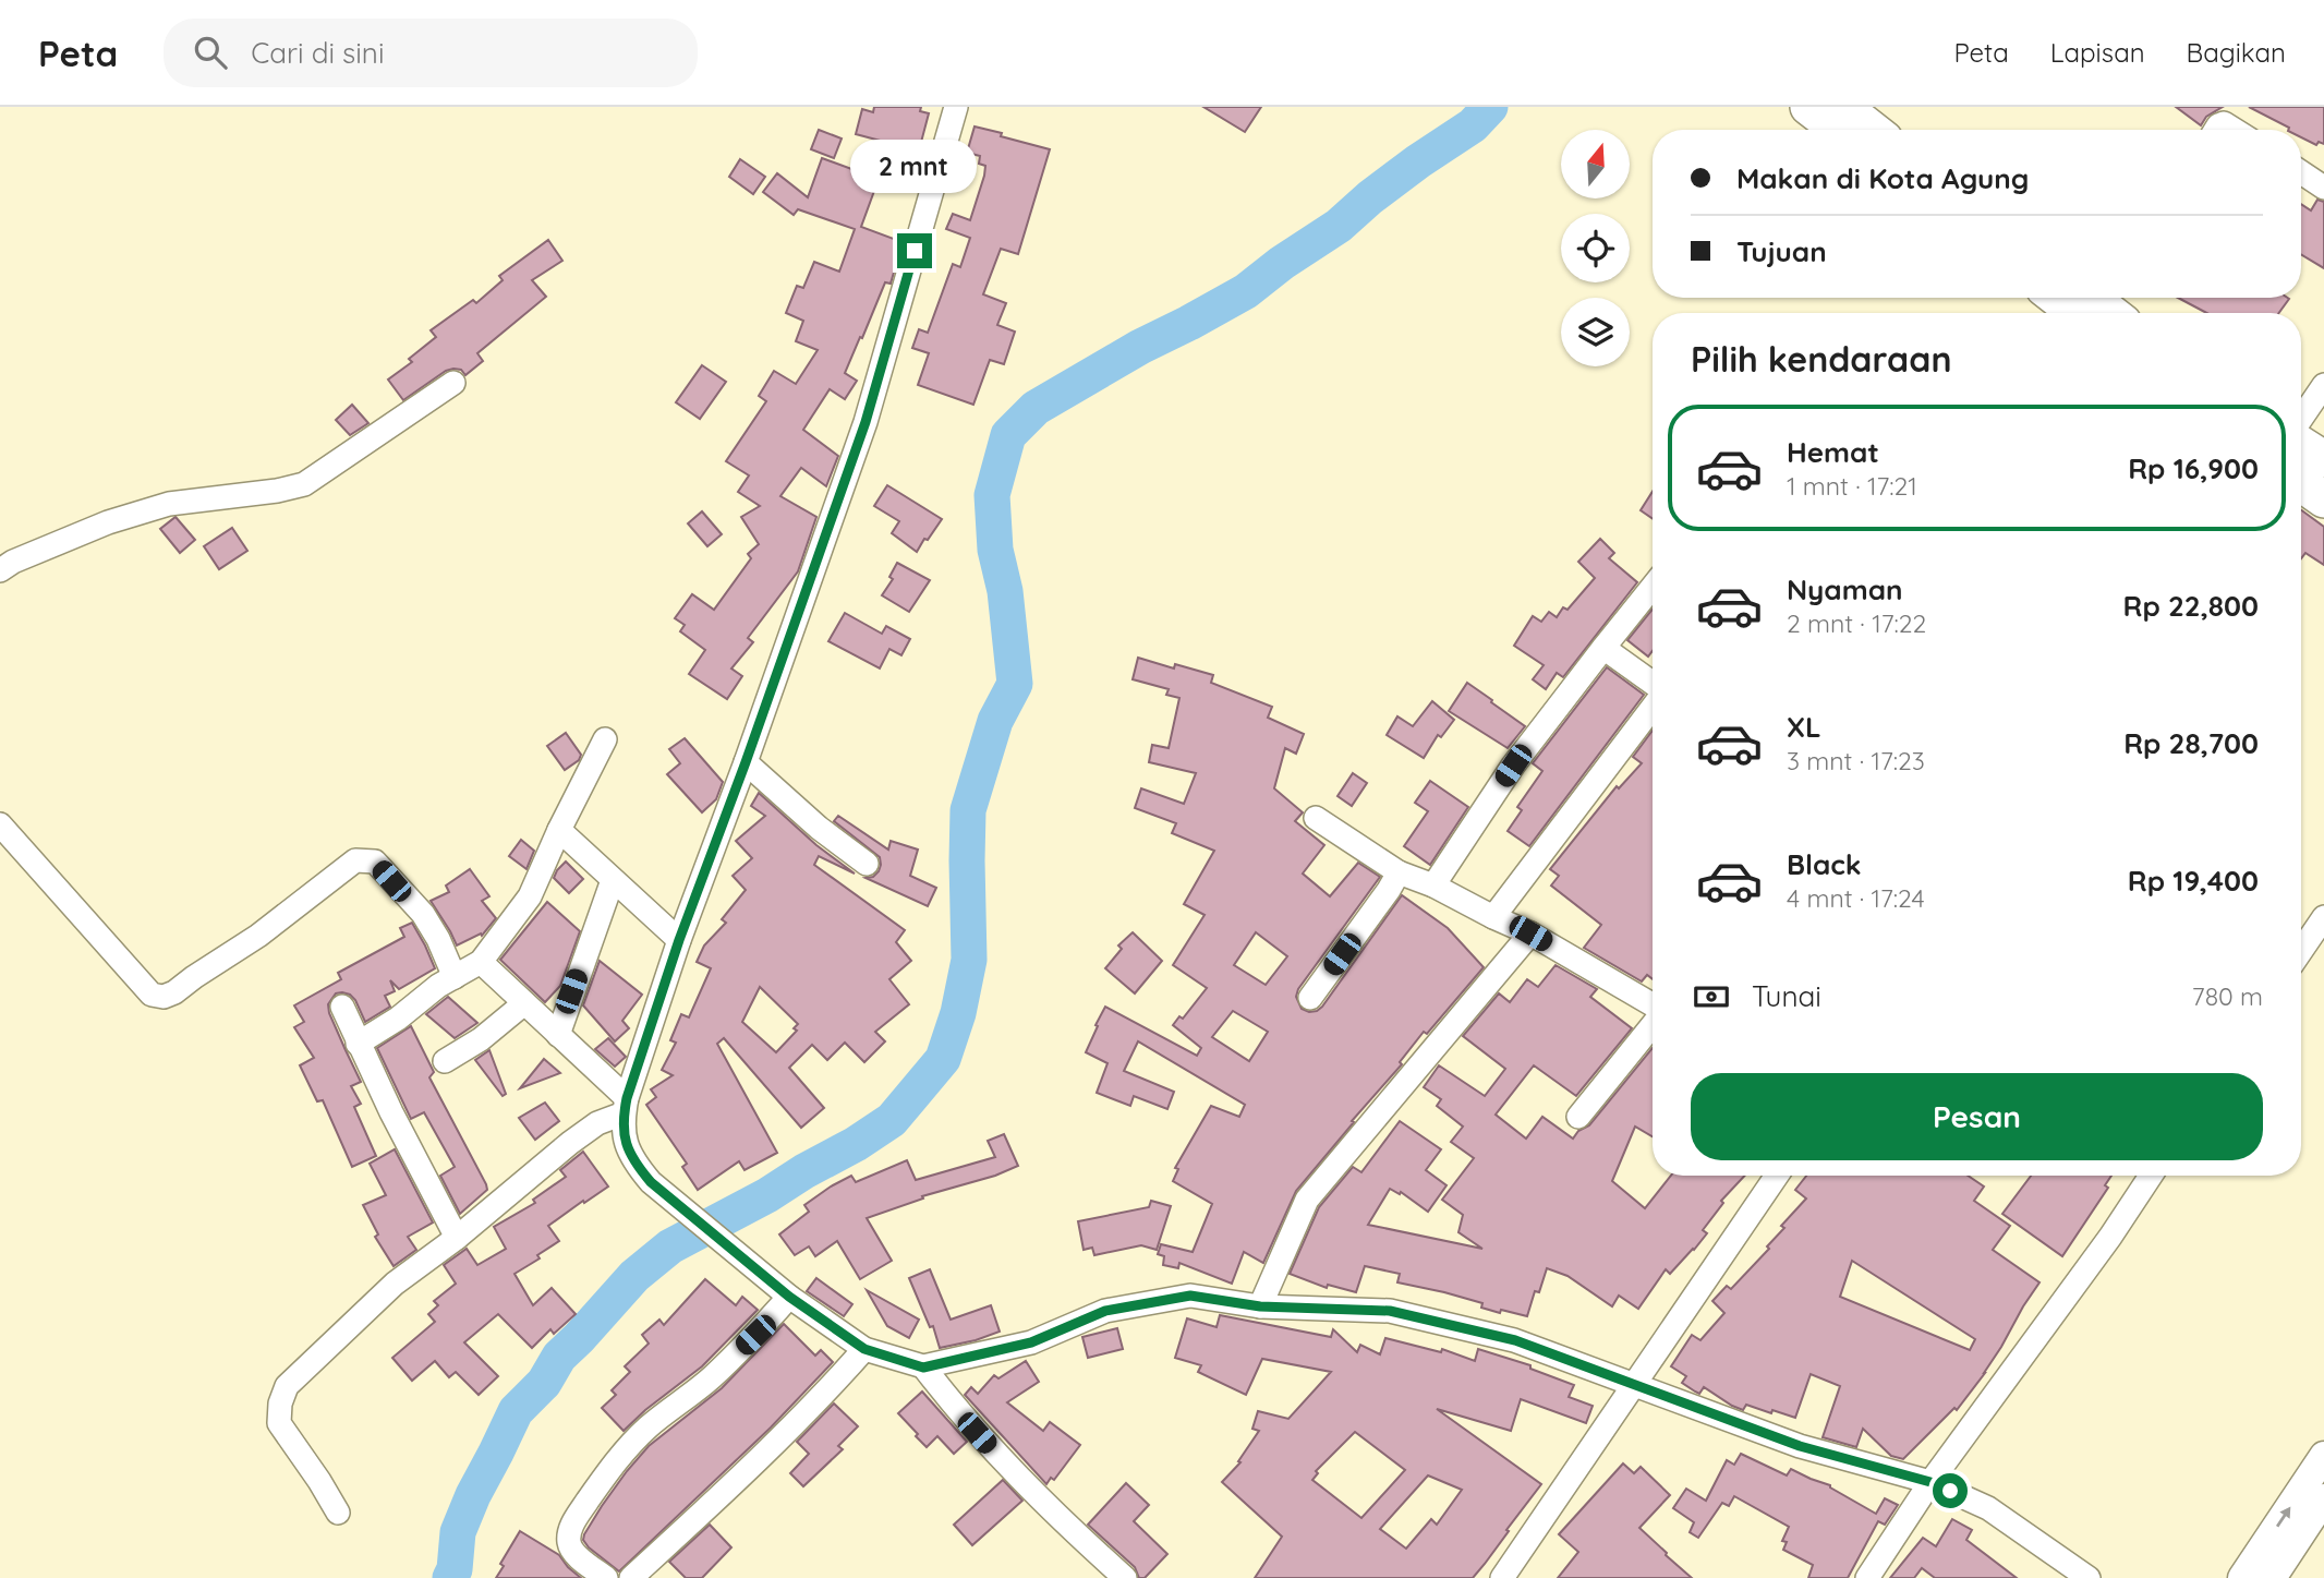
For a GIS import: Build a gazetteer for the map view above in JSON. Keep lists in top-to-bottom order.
{
  "north": "top",
  "page": {
    "header": "Peta",
    "search": "Cari di sini",
    "nav": ["Peta", "Lapisan", "Bagikan"],
    "banner": ["Makan di Kota Agung", "Tujuan"],
    "bubble": "2 mnt",
    "heading": "Pilih kendaraan",
    "list": [
      {
        "name": "Hemat",
        "note": "1 mnt · 17:21",
        "value": "Rp 16,900"
      },
      {
        "name": "Nyaman",
        "note": "2 mnt · 17:22",
        "value": "Rp 22,800"
      },
      {
        "name": "XL",
        "note": "3 mnt · 17:23",
        "value": "Rp 28,700"
      },
      {
        "name": "Black",
        "note": "4 mnt · 17:24",
        "value": "Rp 19,400"
      }
    ],
    "pay": ["Tunai", "780 m"],
    "buttons": "Pesan"
  }
}
